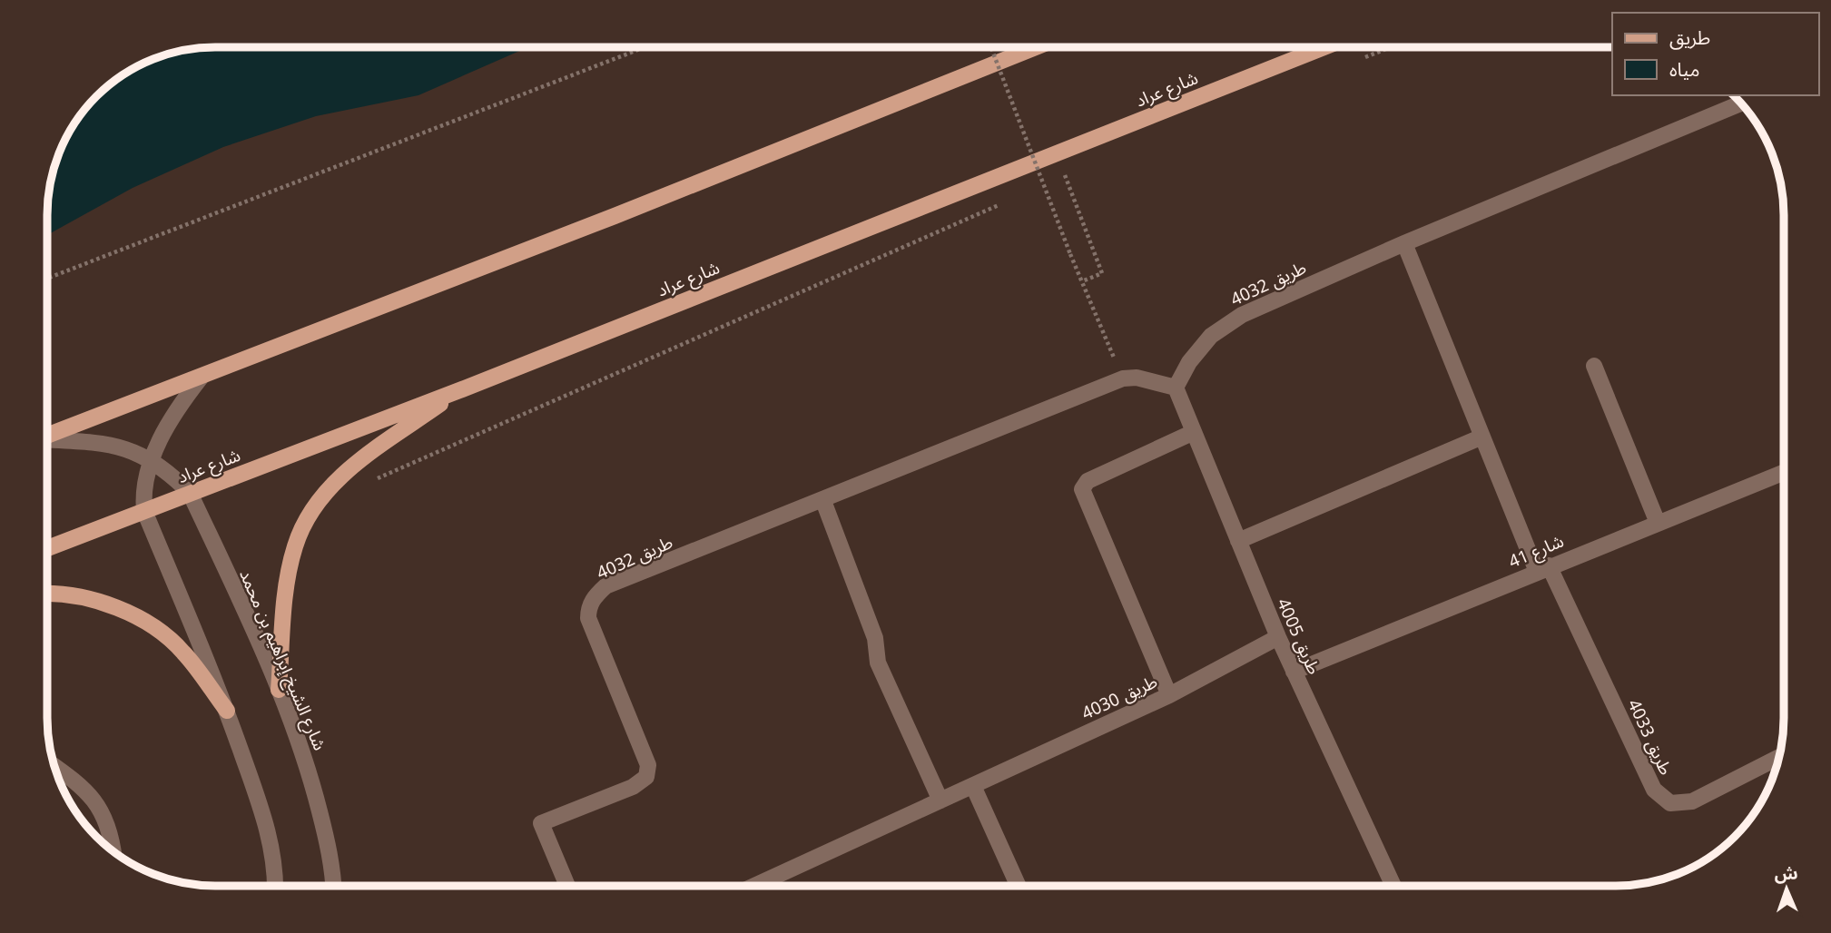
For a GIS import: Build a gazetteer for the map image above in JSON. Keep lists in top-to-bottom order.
{
  "streets": {
    "main road": ["شارع عراد"],
    "street": [
      "طريق 4032",
      "شارع 41",
      "طريق 4005",
      "شارع الشيخ إبراهيم بن محمد",
      "طريق 4030",
      "طريق 4033"
    ]
  },
  "crossings": [
    ["شارع عراد", "شارع الشيخ إبراهيم بن محمد"],
    ["طريق 4032", "طريق 4005"],
    ["طريق 4032", "طريق 4033"],
    ["شارع 41", "طريق 4005"],
    ["شارع 41", "طريق 4033"],
    ["طريق 4005", "طريق 4030"]
  ],
  "legend": ["طريق", "مياه"],
  "north": "top"
}
